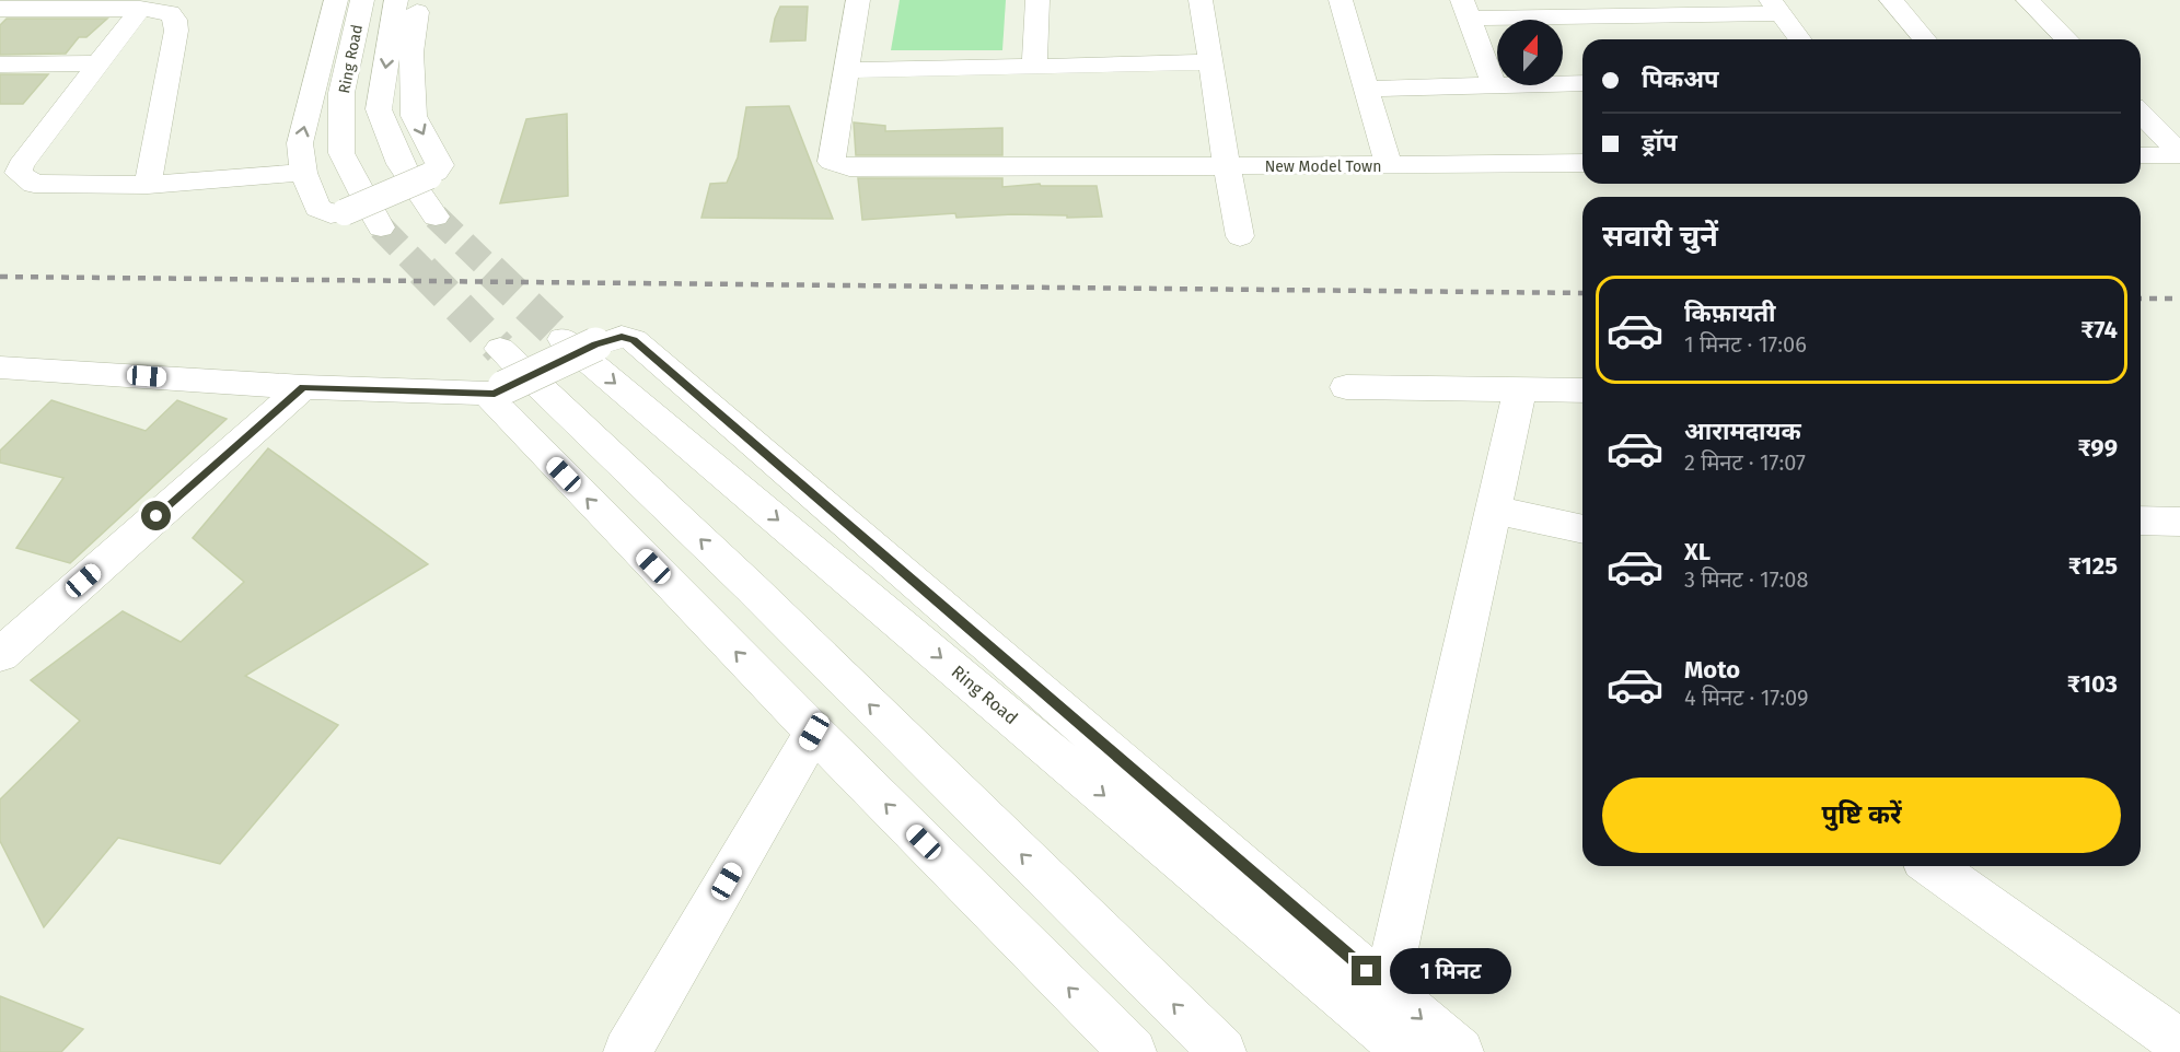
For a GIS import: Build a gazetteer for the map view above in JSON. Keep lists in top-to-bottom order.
{
  "streets": {
    "street": ["Ring Road", "New Model Town"]
  },
  "north": "top",
  "page": {
    "banner": ["पिकअप", "ड्रॉप"],
    "heading": "सवारी चुनें",
    "list": [
      {
        "name": "किफ़ायती",
        "note": "1 मिनट · 17:06",
        "value": "₹74"
      },
      {
        "name": "आरामदायक",
        "note": "2 मिनट · 17:07",
        "value": "₹99"
      },
      {
        "name": "XL",
        "note": "3 मिनट · 17:08",
        "value": "₹125"
      },
      {
        "name": "Moto",
        "note": "4 मिनट · 17:09",
        "value": "₹103"
      }
    ],
    "buttons": "पुष्टि करें",
    "bubble": "1 मिनट"
  }
}
